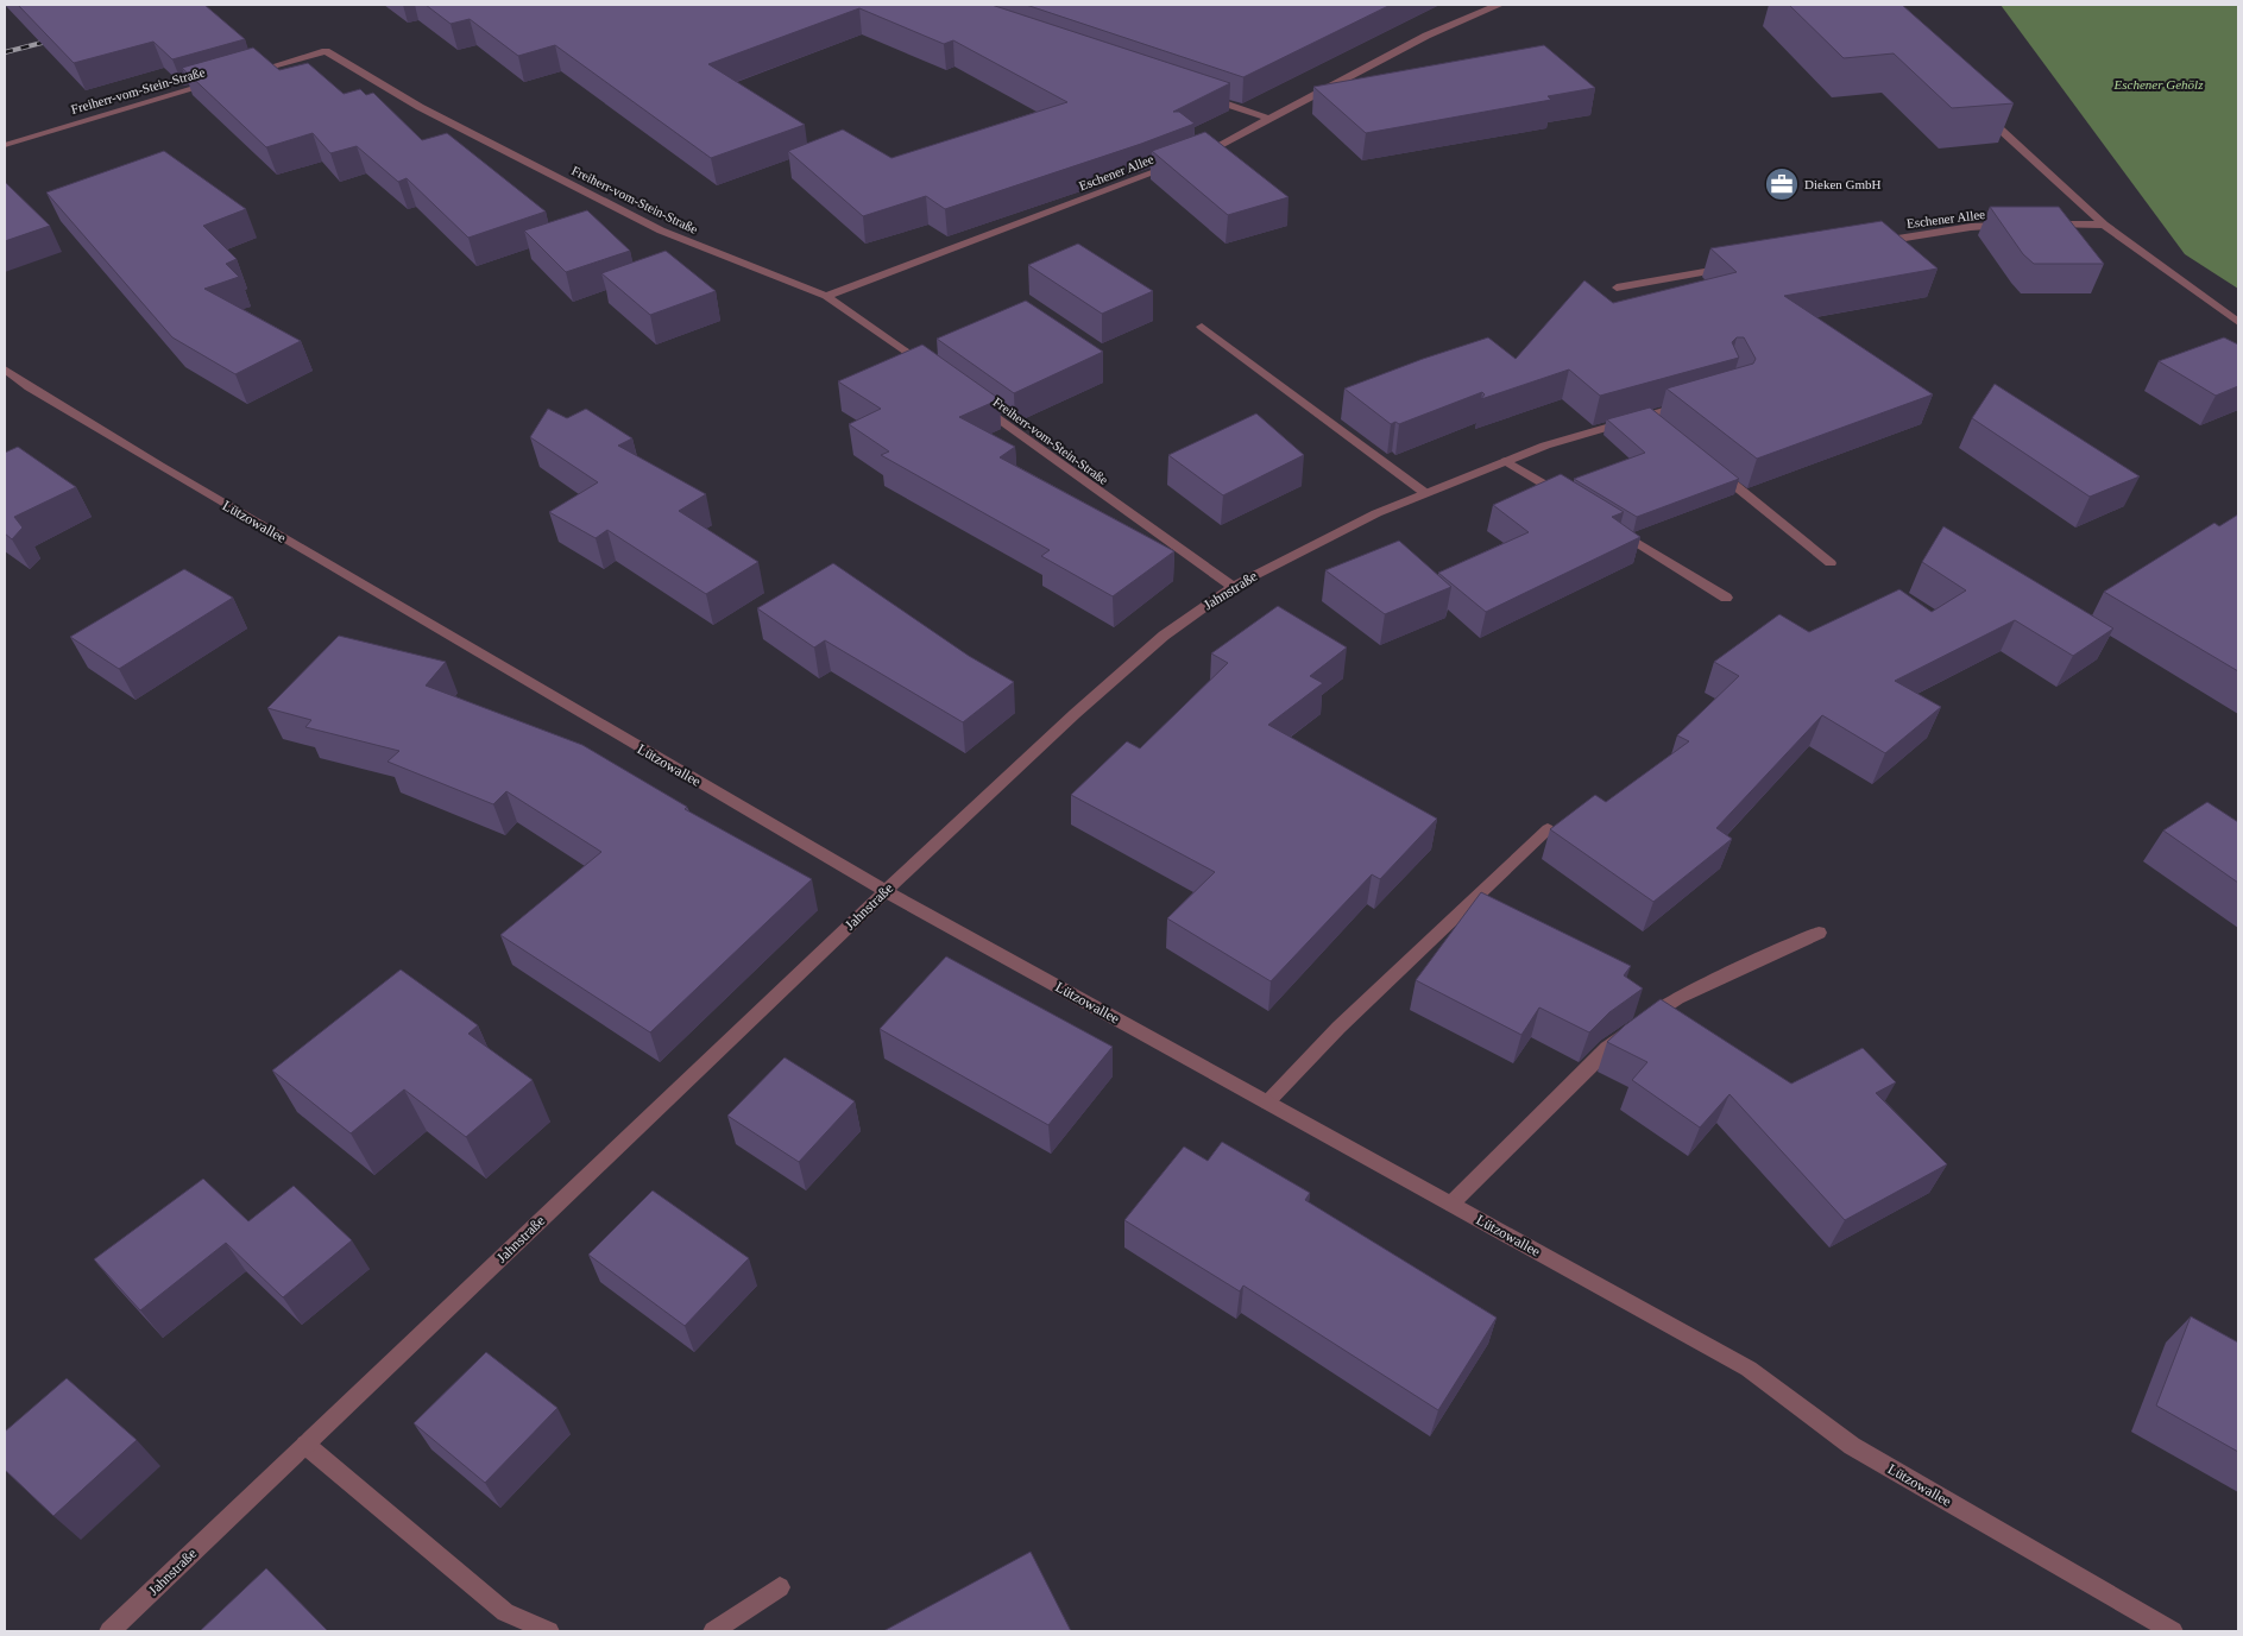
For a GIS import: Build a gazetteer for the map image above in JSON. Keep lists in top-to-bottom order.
{
  "streets": {
    "street": [
      "Freiherr-vom-Stein-Straße",
      "Eschener Allee",
      "Lützowallee",
      "Jahnstraße"
    ]
  },
  "crossings": [
    ["Freiherr-vom-Stein-Straße", "Eschener Allee"],
    ["Freiherr-vom-Stein-Straße", "Jahnstraße"],
    ["Lützowallee", "Jahnstraße"]
  ],
  "parks": ["Eschener Gehölz"],
  "places": {
    "office": ["Dieken GmbH"]
  }
}
